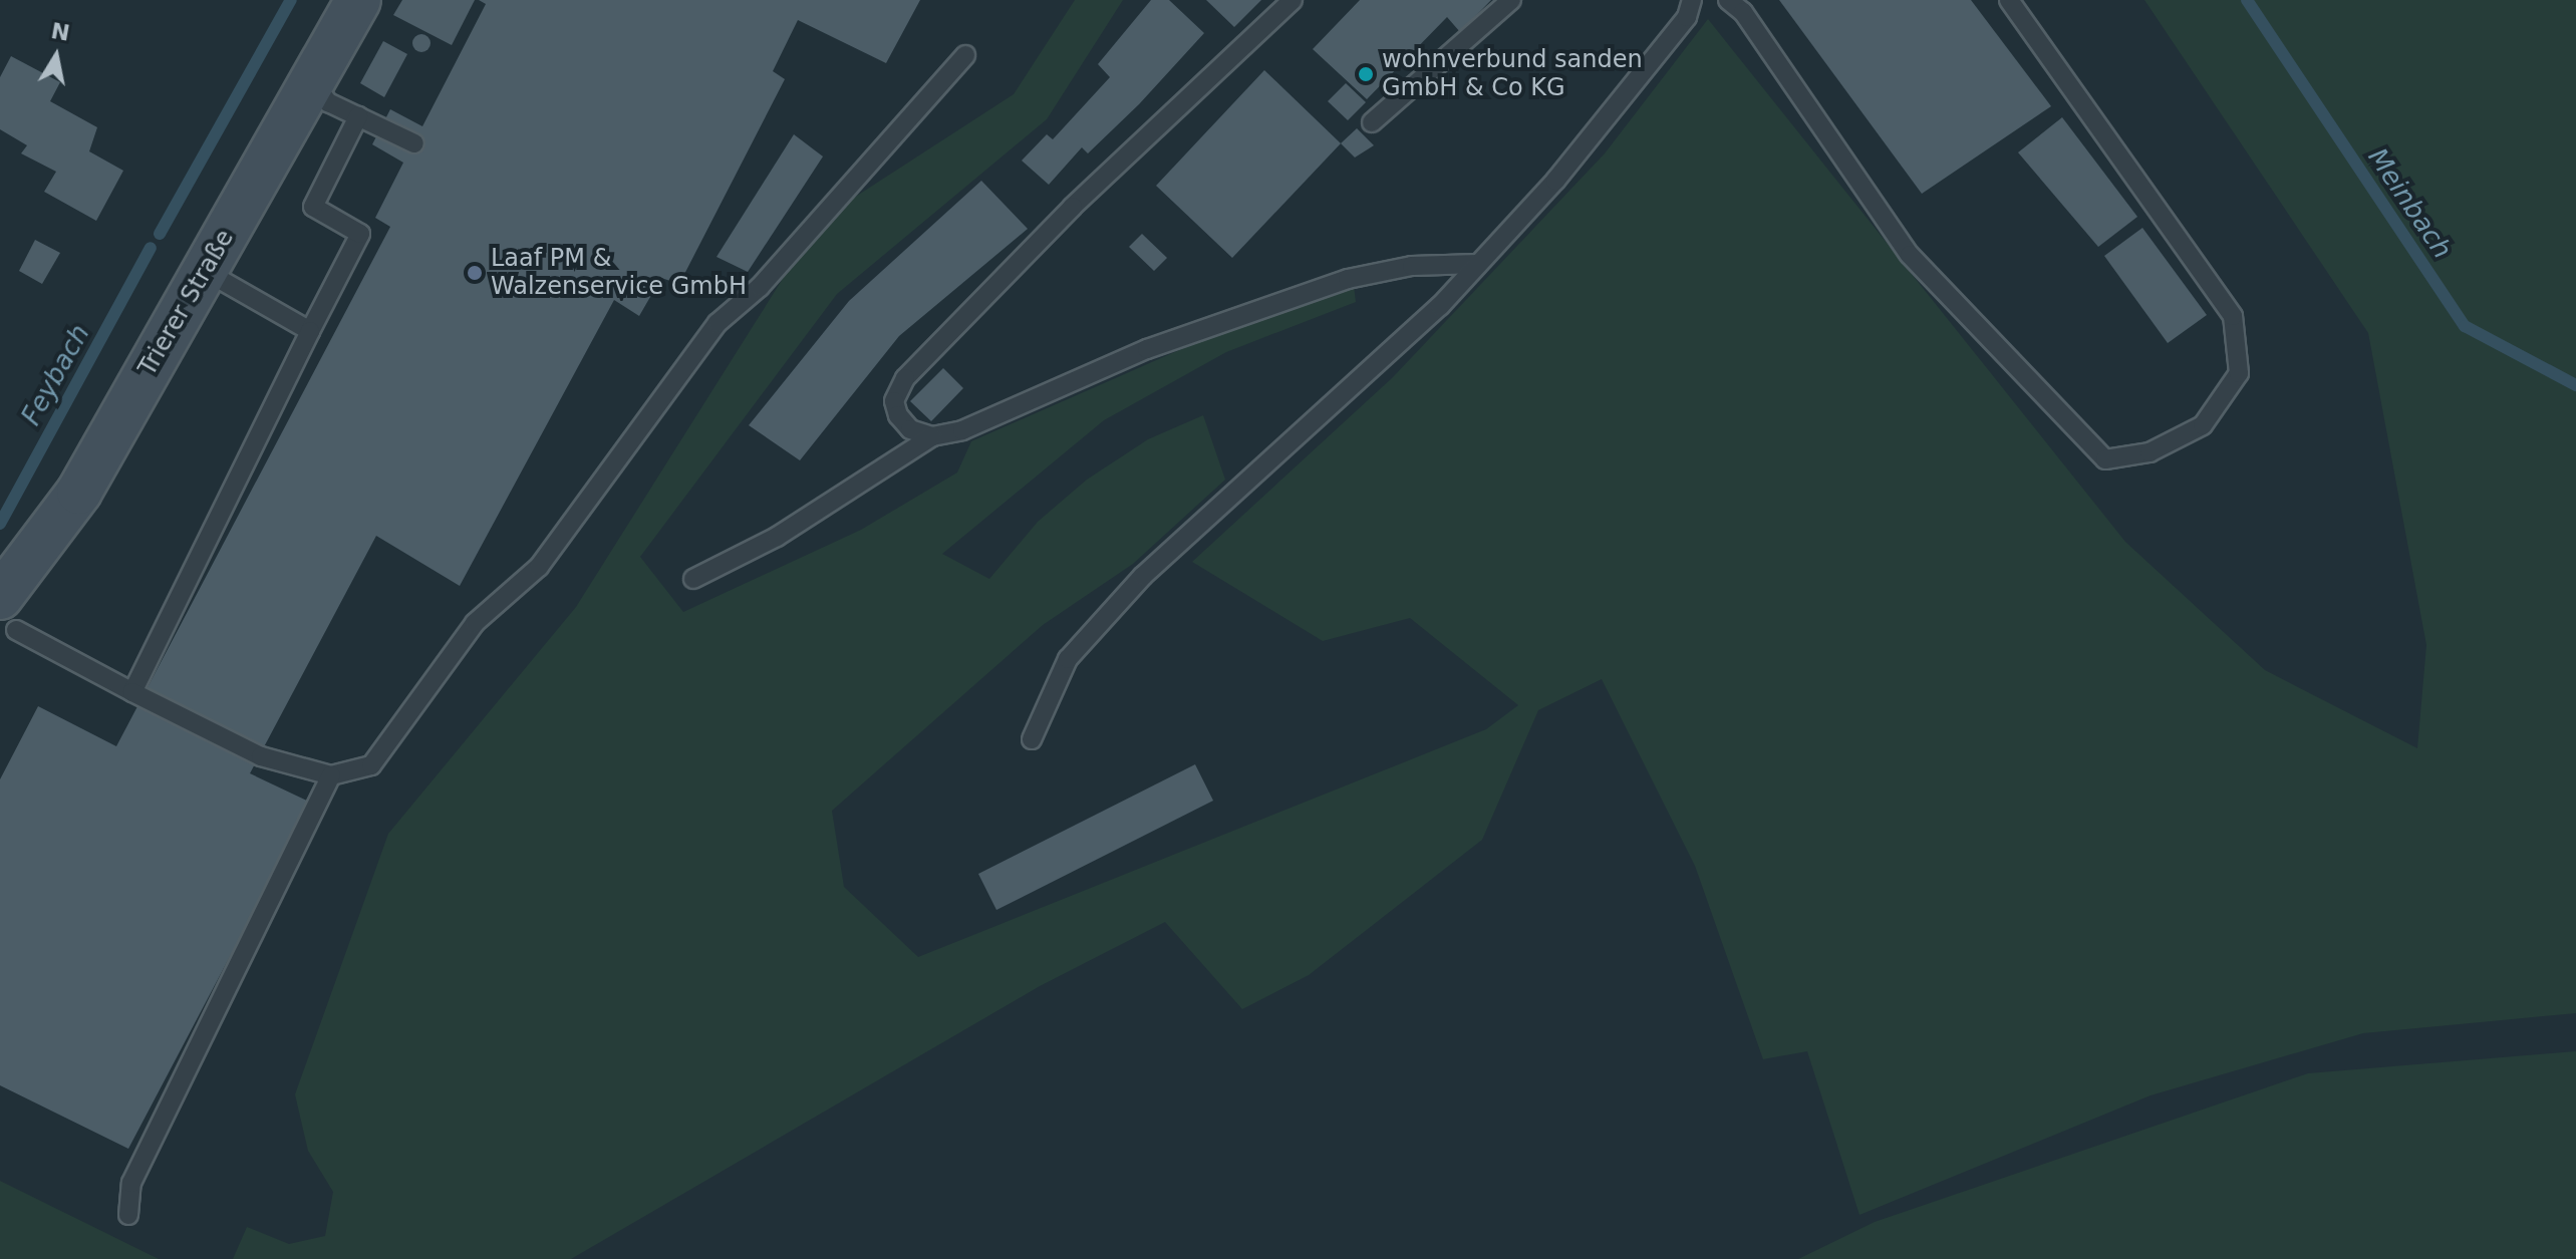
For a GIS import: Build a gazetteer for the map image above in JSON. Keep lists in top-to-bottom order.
{
  "streets": {
    "main road": ["Trierer Straße"]
  },
  "water": ["Meinbach", "Feybach"],
  "places": ["wohnverbund sanden GmbH & Co KG", "Laaf PM & Walzenservice GmbH"],
  "north": "top"
}
